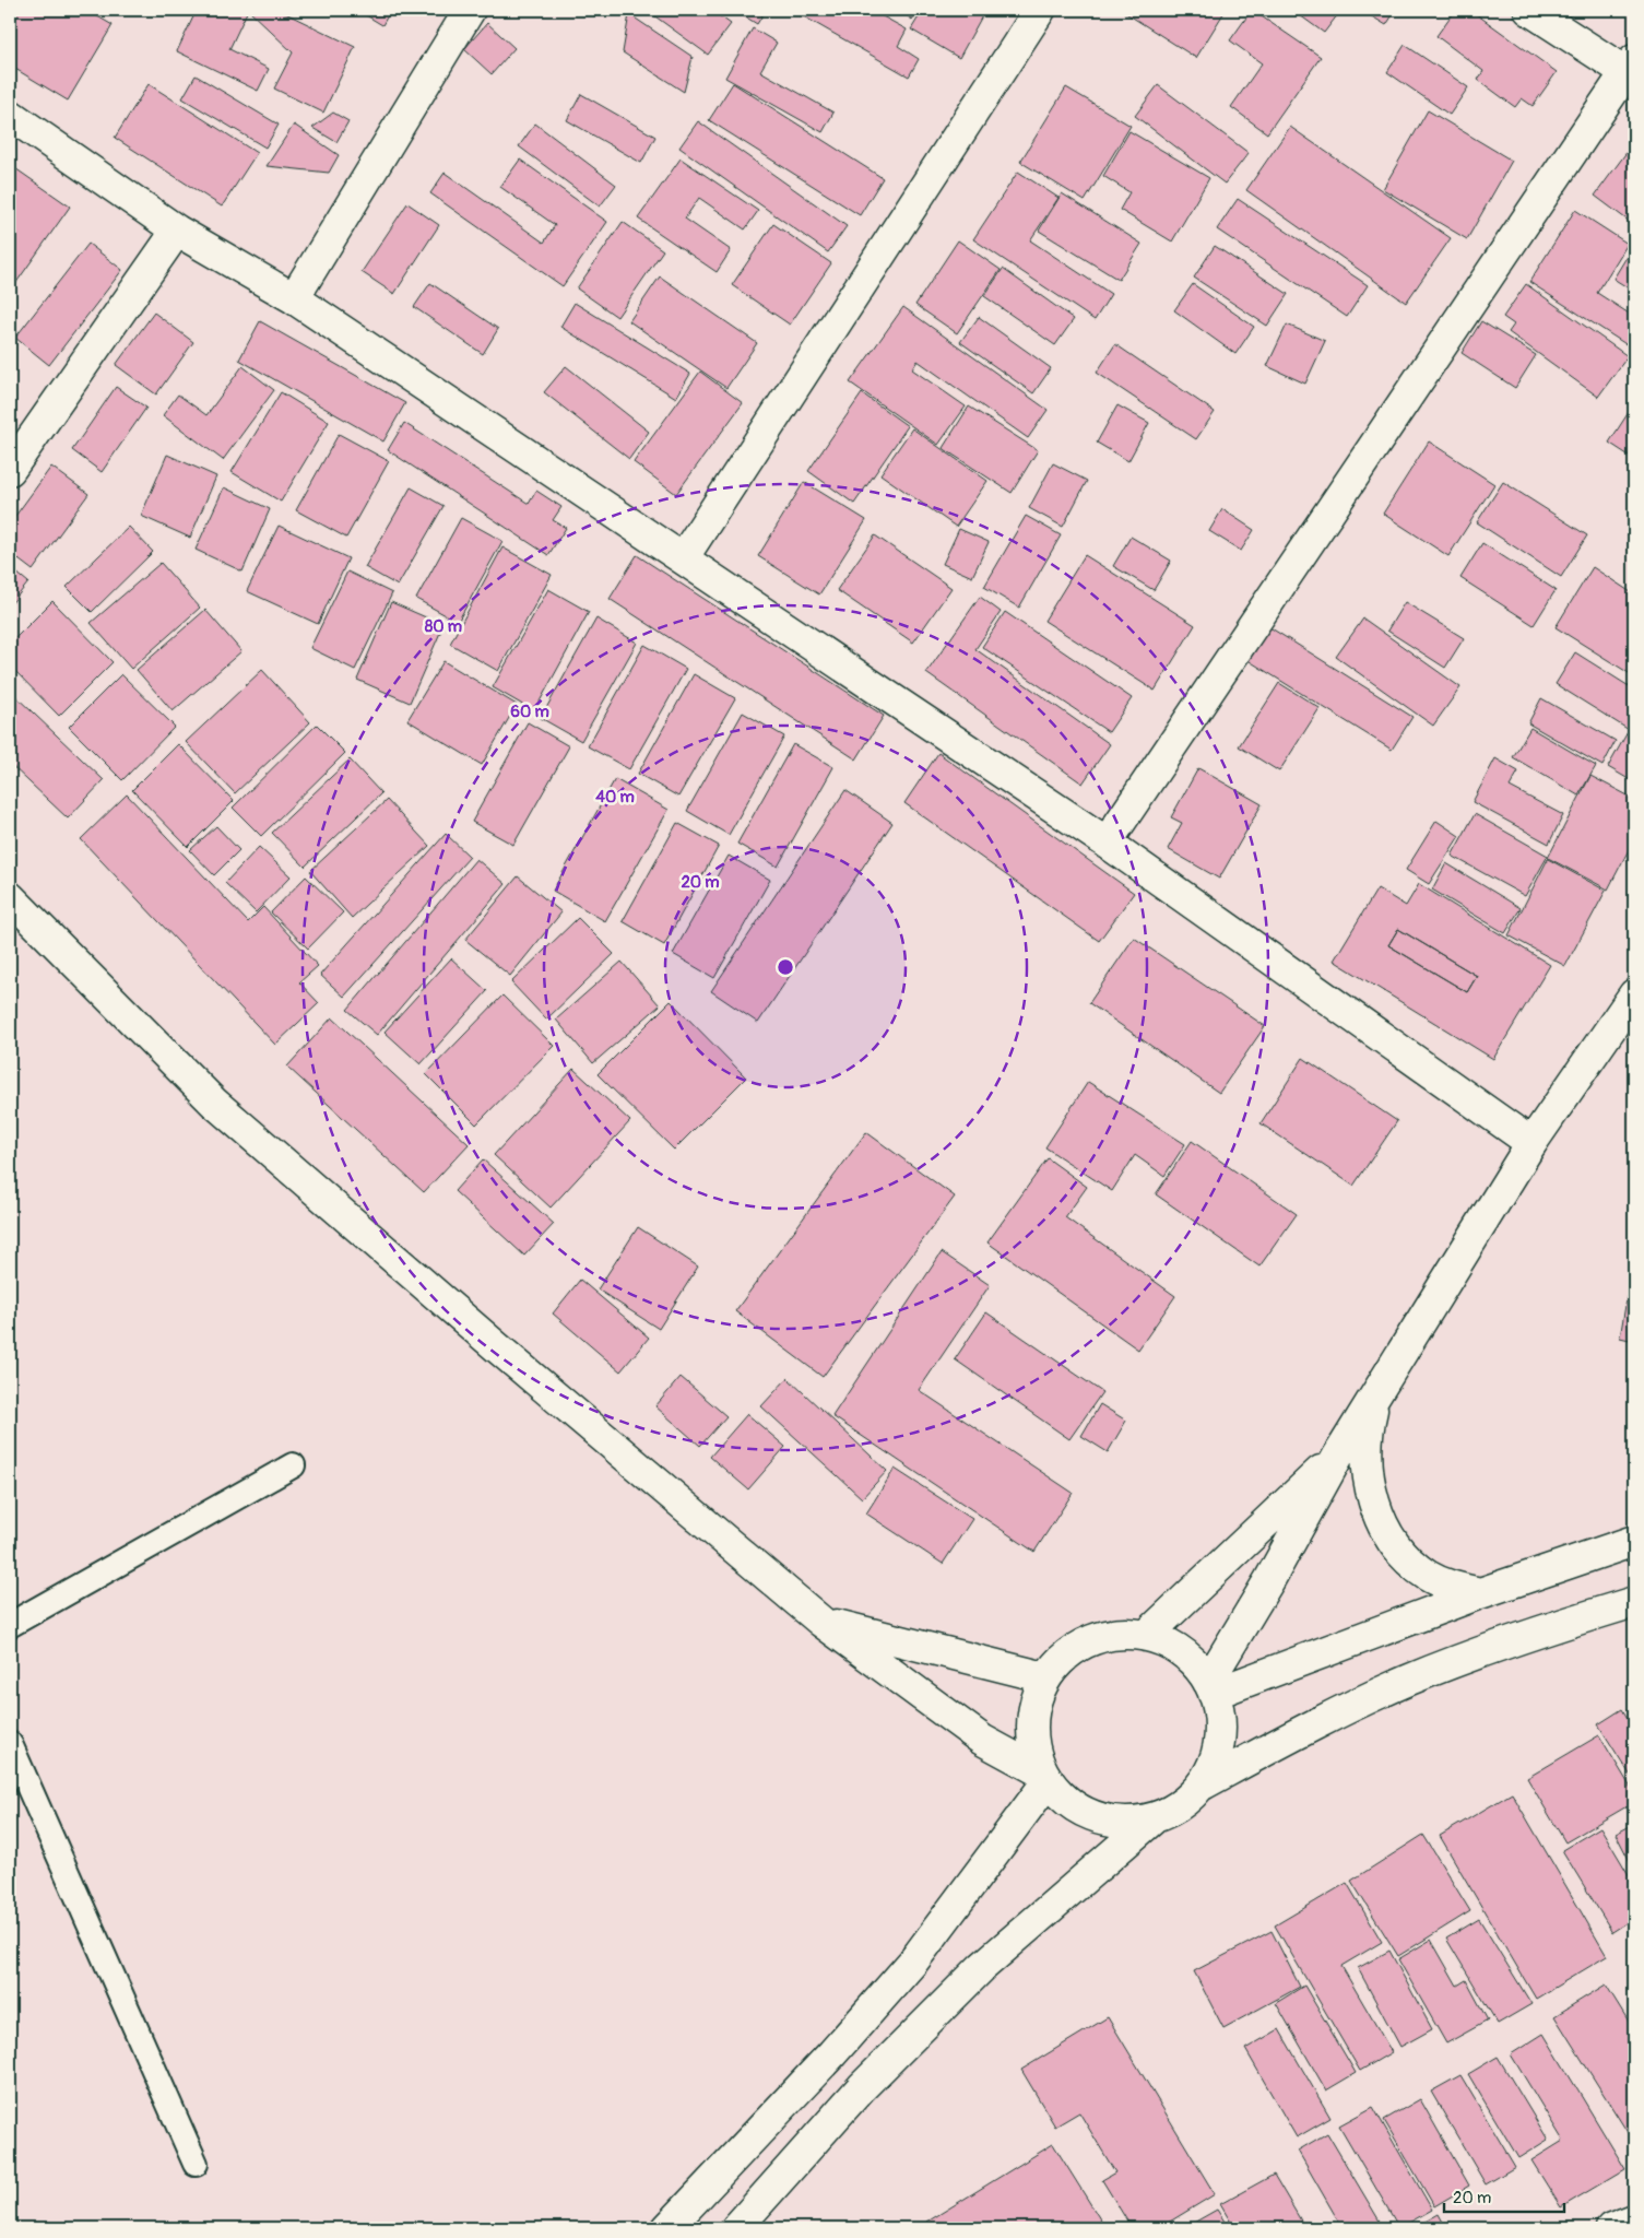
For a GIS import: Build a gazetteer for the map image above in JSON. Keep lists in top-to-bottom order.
{
  "scale_bar": "20 m",
  "rings": [
    "80 m",
    "60 m",
    "40 m",
    "20 m"
  ]
}
